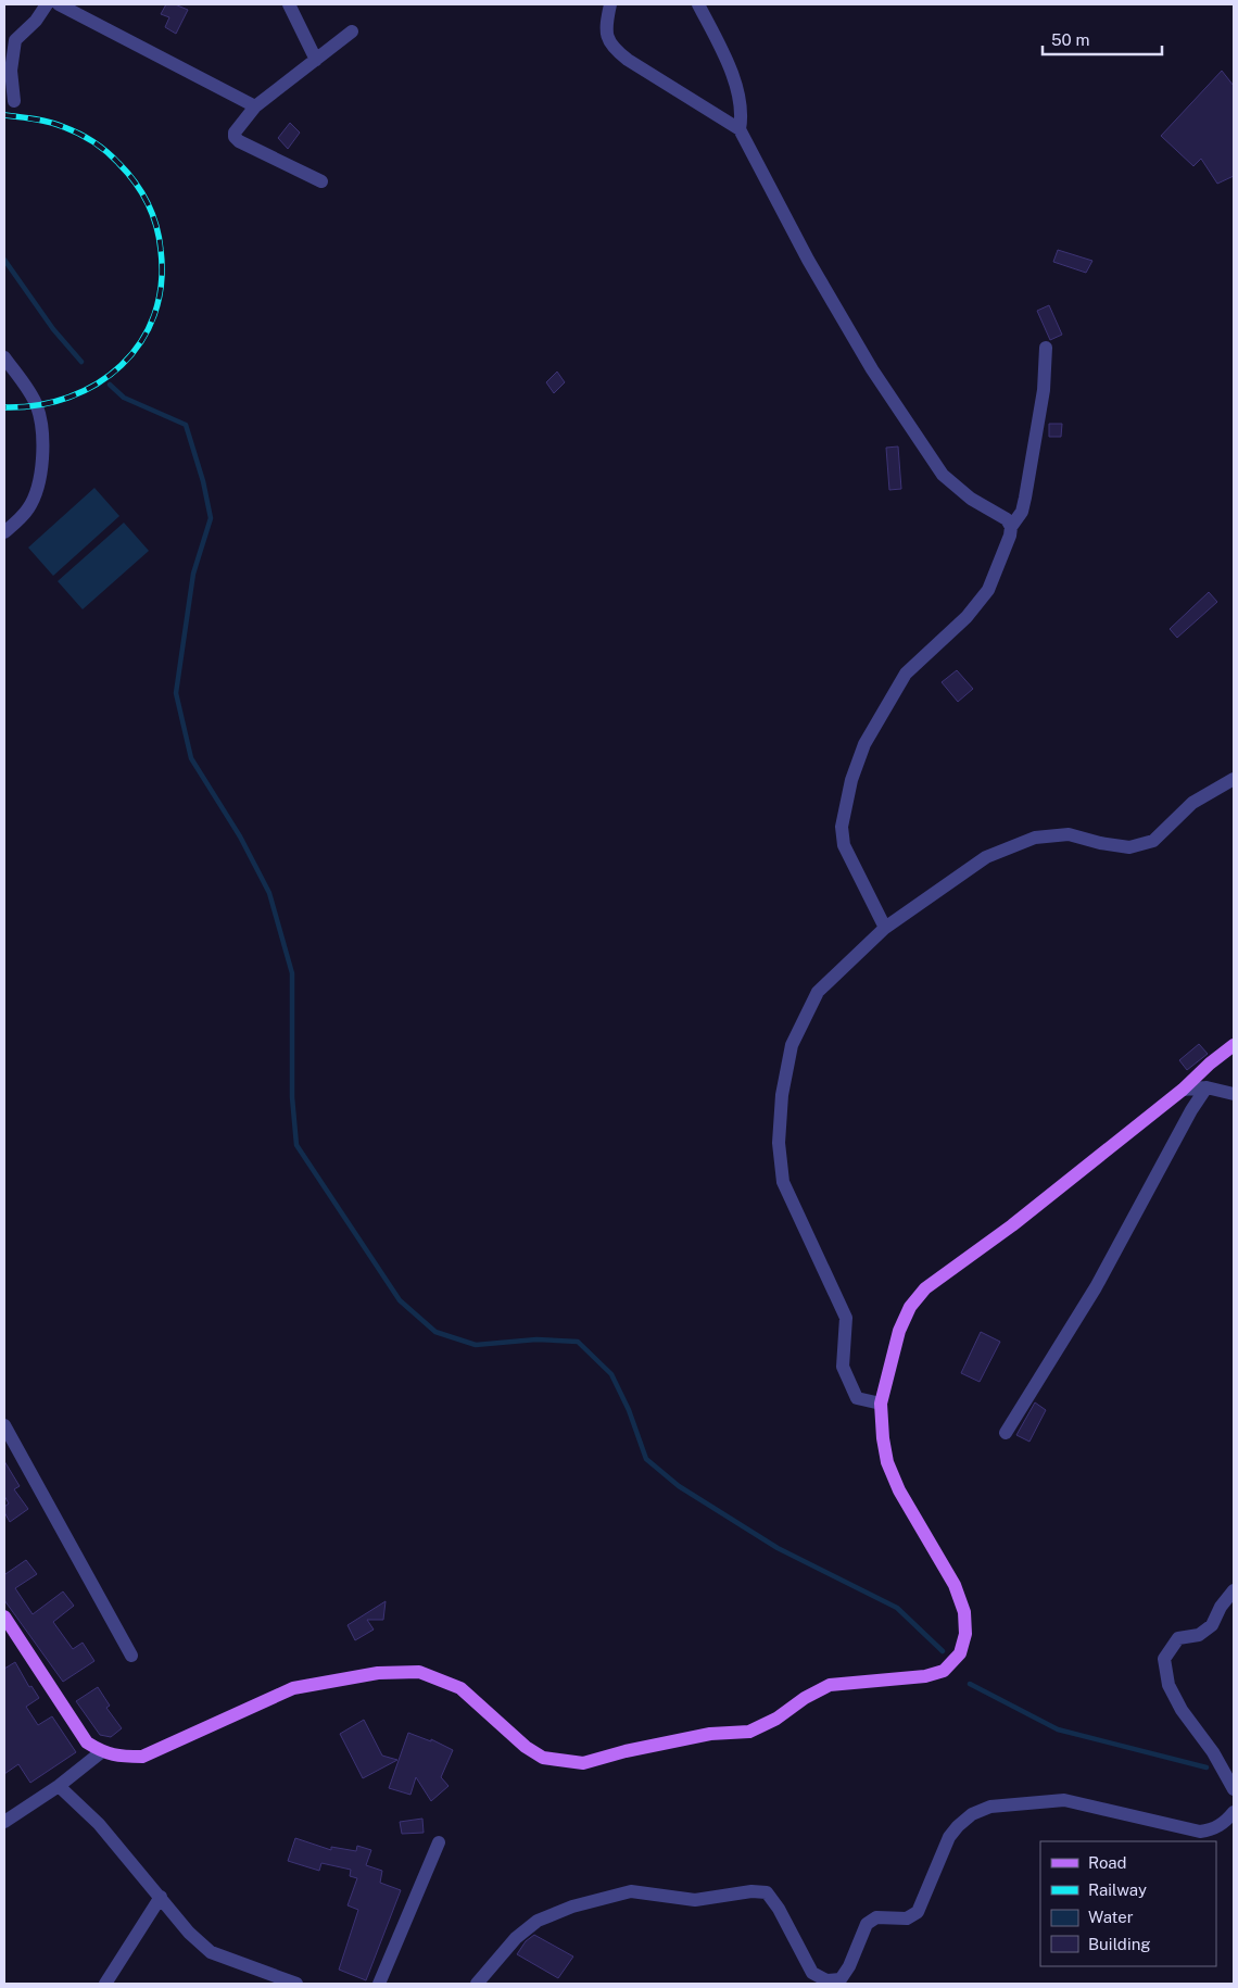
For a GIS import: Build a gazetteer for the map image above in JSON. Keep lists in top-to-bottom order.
{
  "legend": [
    "Road",
    "Railway",
    "Water",
    "Building"
  ],
  "scale_bar": "50 m"
}
